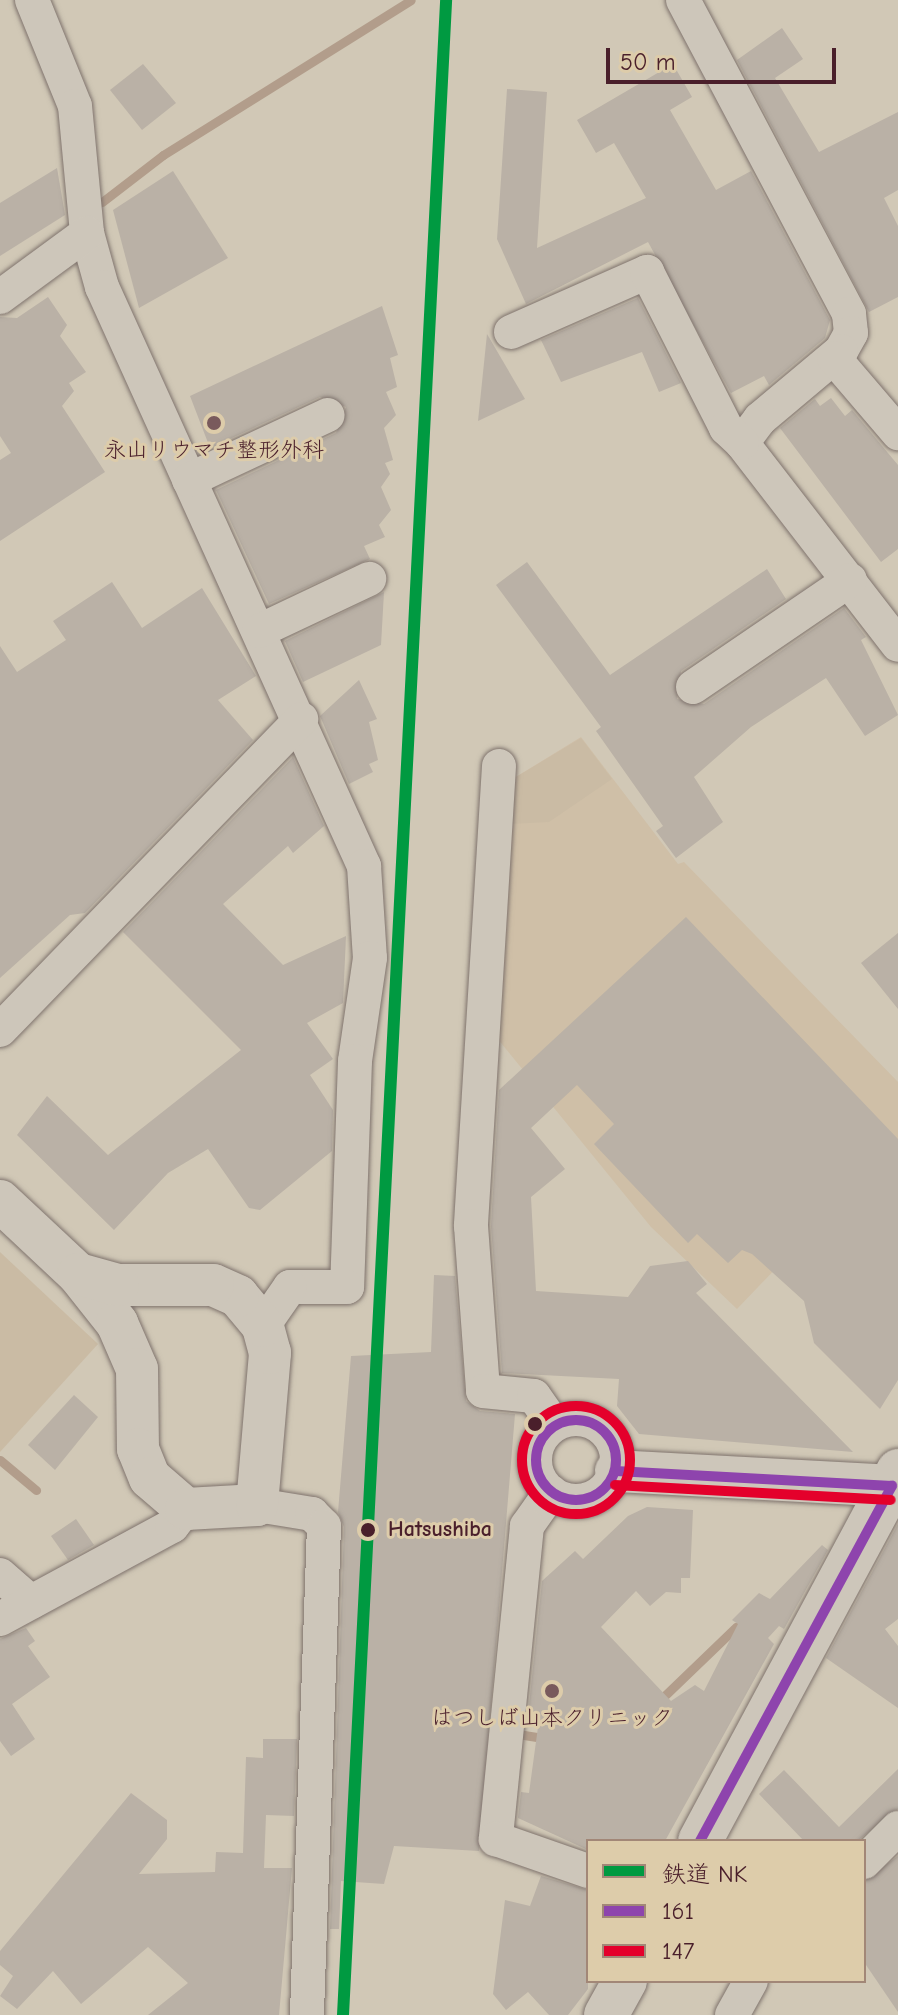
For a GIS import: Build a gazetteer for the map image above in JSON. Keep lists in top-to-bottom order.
{
  "places": ["永山リウマチ整形外科", "Hatsushiba", "はつしば山本クリニック"],
  "lines": ["rail line NK", "transit line 147", "transit line 161"],
  "legend": ["鉄道 NK", "161", "147"],
  "scale_bar": "50 m"
}
